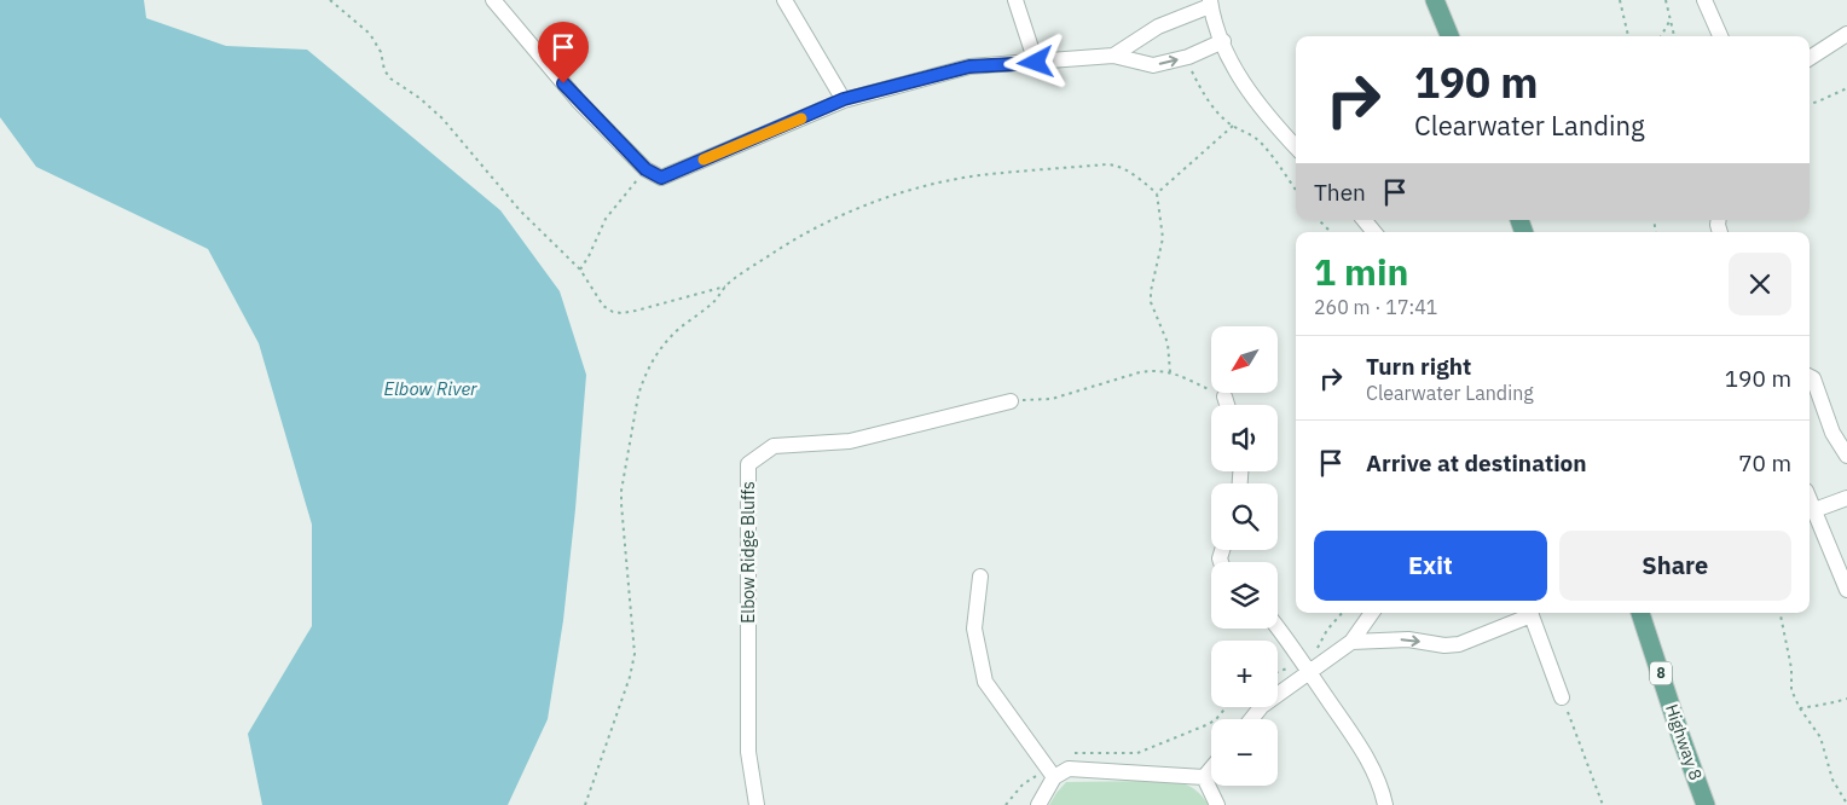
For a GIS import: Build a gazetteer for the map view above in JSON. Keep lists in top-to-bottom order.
{
  "streets": {
    "main road": ["8", "Highway 8"],
    "street": ["Elbow Ridge Bluffs"]
  },
  "water": ["Elbow River"],
  "north": "bottom left",
  "page": {
    "turn": ["190 m", "Clearwater Landing"],
    "then": "Then",
    "heading": ["1 min", "260 m · 17:41"],
    "map_buttons": ["+", "−"],
    "list": [
      {
        "name": "Turn right",
        "note": "Clearwater Landing",
        "value": "190 m"
      },
      {
        "name": "Arrive at destination",
        "value": "70 m"
      }
    ],
    "buttons": ["Exit", "Share"]
  }
}
